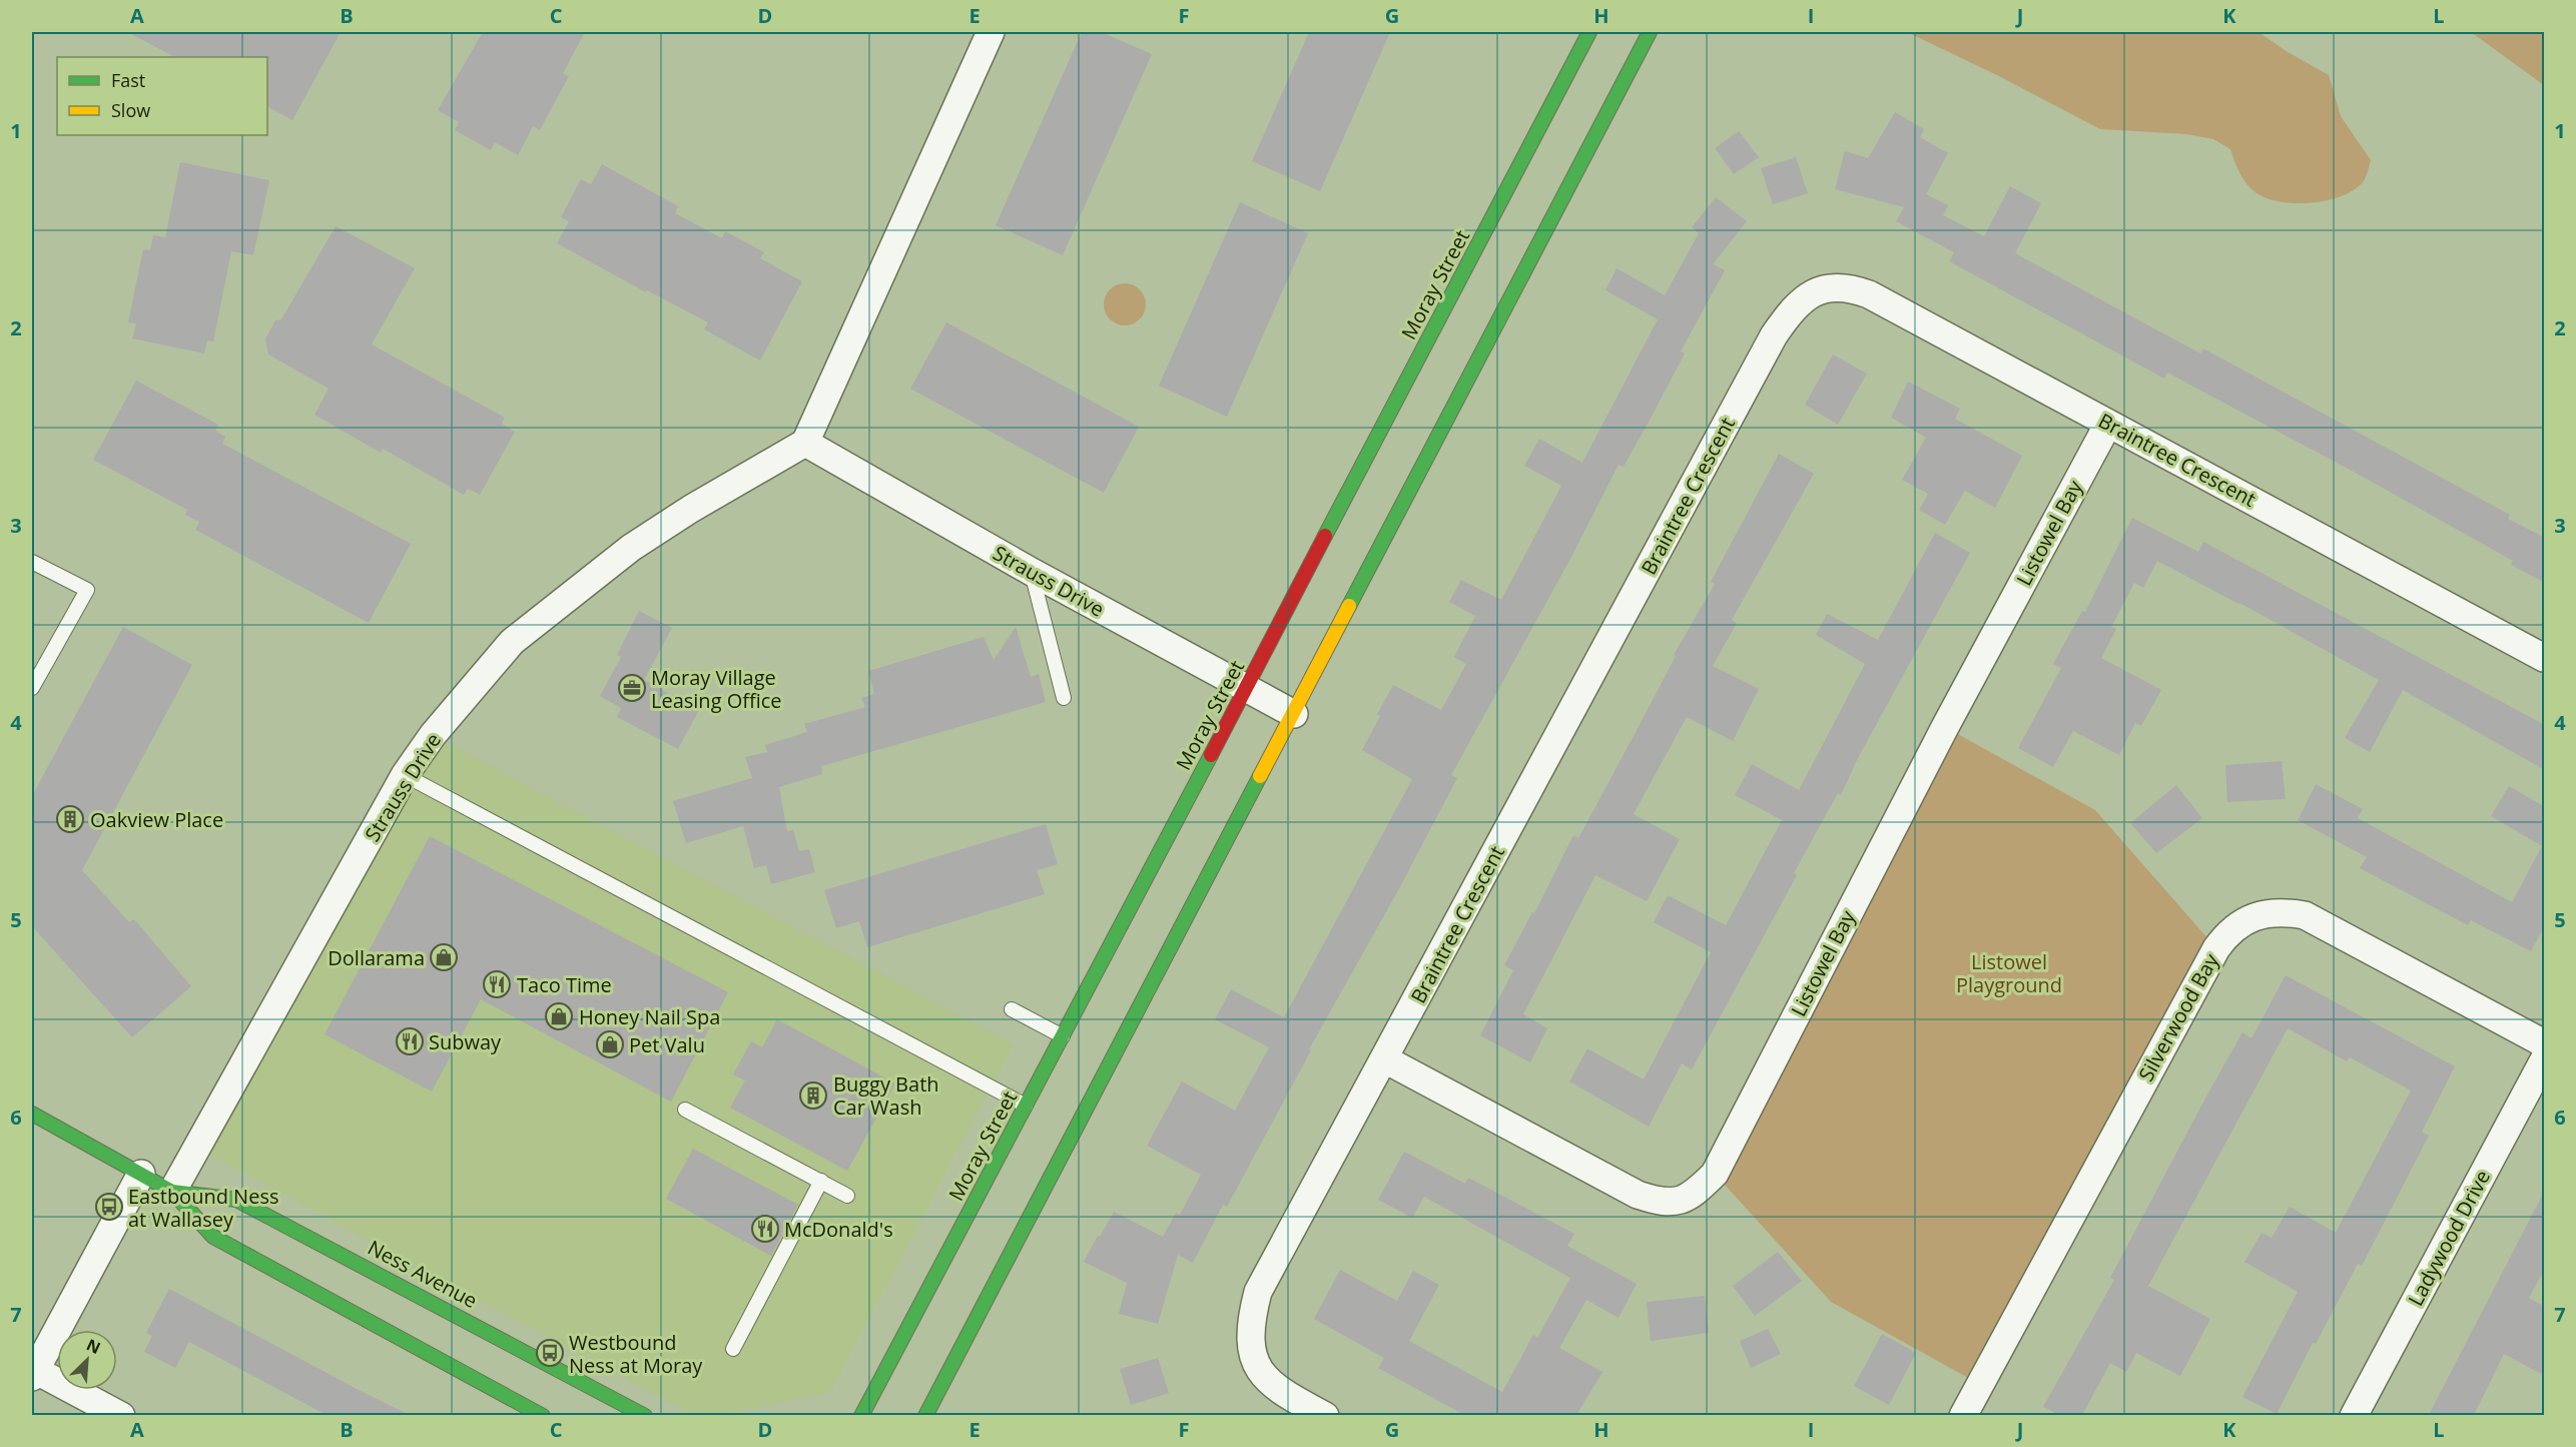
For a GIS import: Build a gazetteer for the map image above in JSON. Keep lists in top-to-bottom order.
{
  "streets": {
    "street": [
      "Moray Street",
      "Braintree Crescent",
      "Listowel Bay",
      "Strauss Drive",
      "Silverwood Bay",
      "Ladywood Drive",
      "Ness Avenue"
    ]
  },
  "crossings": [
    ["Moray Street", "Strauss Drive"],
    ["Braintree Crescent", "Listowel Bay"],
    ["Strauss Drive", "Ness Avenue"]
  ],
  "parks": ["Listowel Playground"],
  "places": {
    "office": ["Moray Village Leasing Office"],
    "building": ["Oakview Place", "Buggy Bath Car Wash"],
    "shop": ["Dollarama", "Honey Nail Spa", "Pet Valu"],
    "restaurant": ["Taco Time", "Subway", "McDonald's"],
    "bus stop": ["Eastbound Ness at Wallasey", "Westbound Ness at Moray"]
  },
  "legend": ["Fast", "Slow"],
  "north": "top right",
  "grid": {
    "columns": [
      "A",
      "B",
      "C",
      "D",
      "E",
      "F",
      "G",
      "H",
      "I",
      "J",
      "K",
      "L"
    ],
    "rows": [
      "1",
      "2",
      "3",
      "4",
      "5",
      "6",
      "7"
    ]
  }
}
